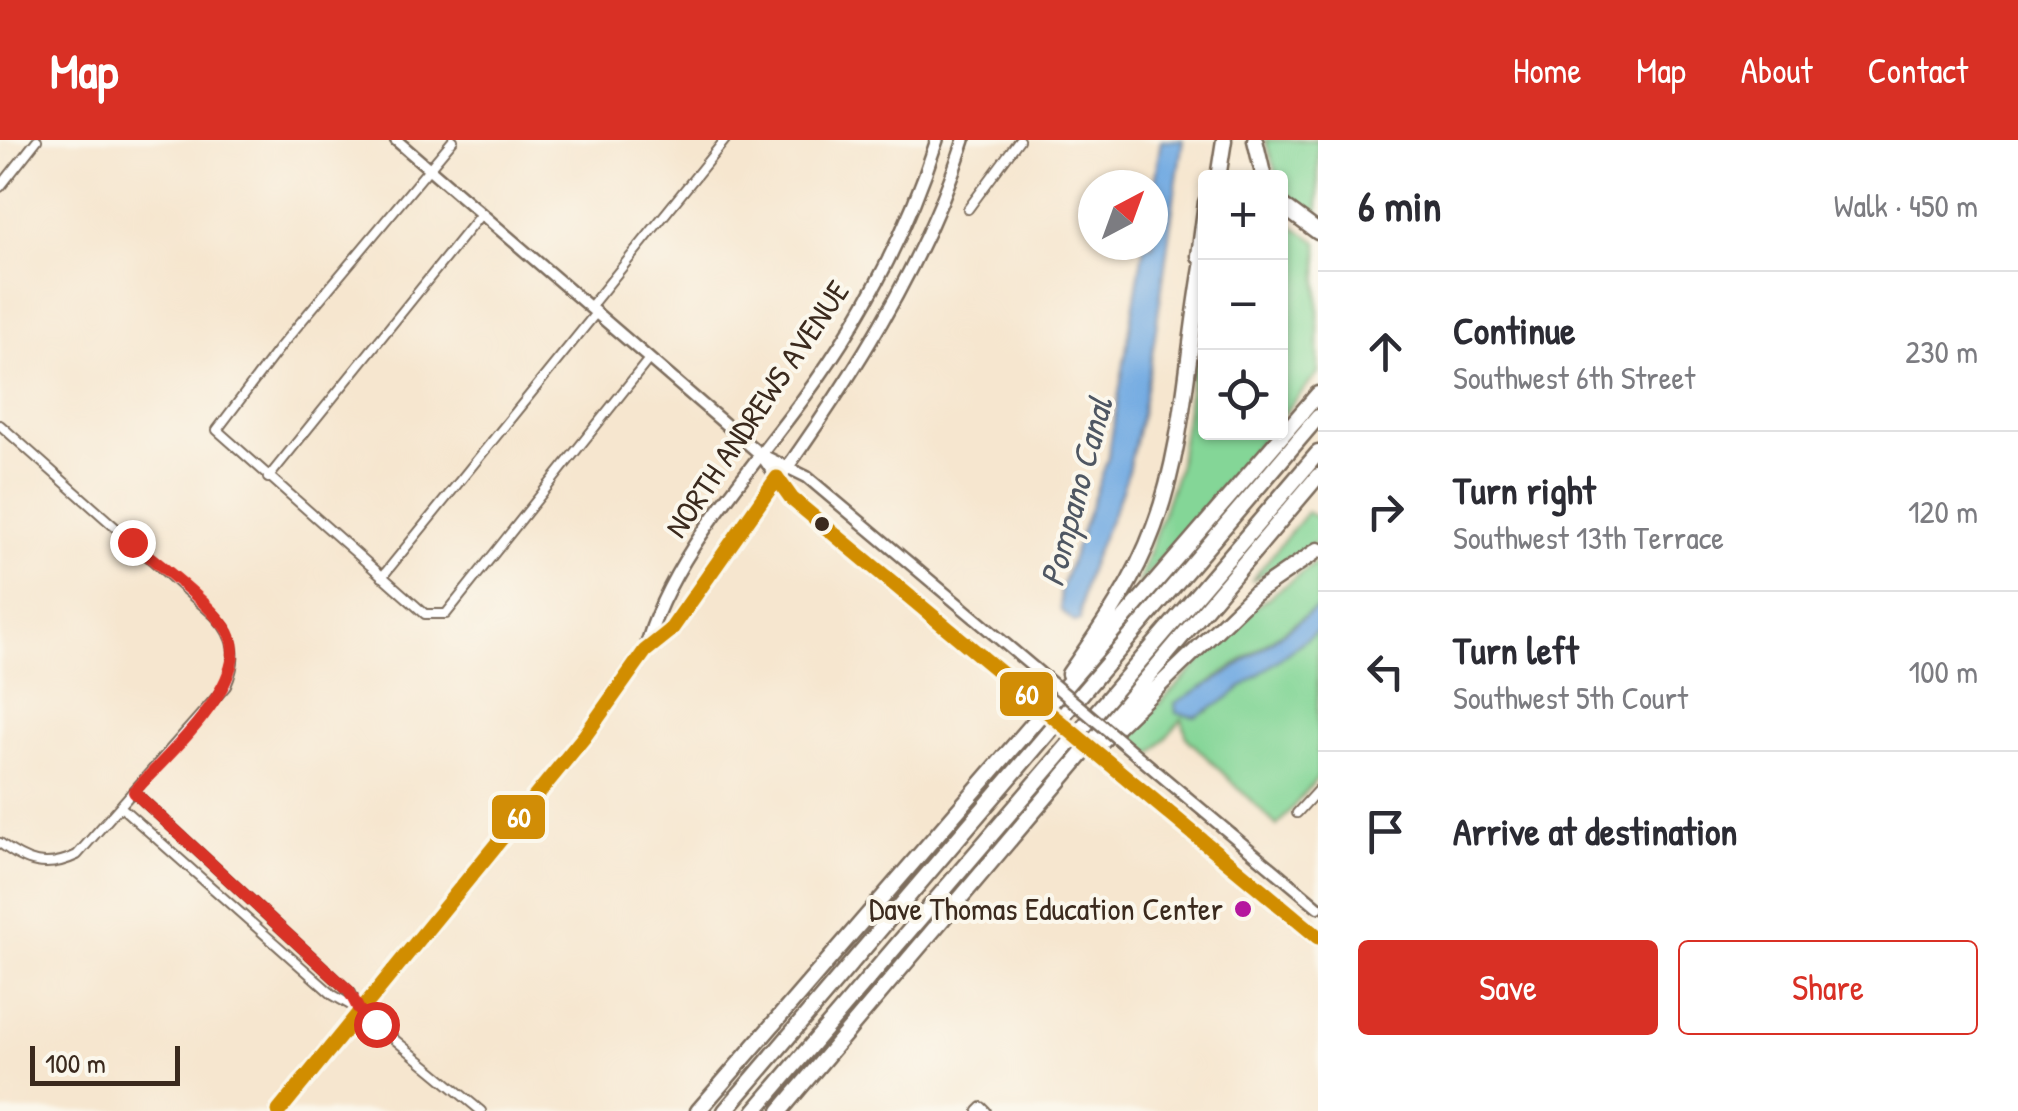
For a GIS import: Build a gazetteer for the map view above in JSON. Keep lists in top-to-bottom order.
{
  "streets": {
    "main road": ["NORTH ANDREWS AVENUE"]
  },
  "water": ["Pompano Canal"],
  "places": ["Dave Thomas Education Center"],
  "lines": ["transit line 60"],
  "scale_bar": "100 m",
  "north": "top right",
  "page": {
    "header": "Map",
    "nav": [
      "Home",
      "Map",
      "About",
      "Contact"
    ],
    "heading": ["6 min", "Walk · 450 m"],
    "map_buttons": ["+", "−"],
    "list": [
      ["Continue", "Southwest 6th Street", "230 m"],
      ["Turn right", "Southwest 13th Terrace", "120 m"],
      ["Turn left", "Southwest 5th Court", "100 m"],
      "Arrive at destination"
    ],
    "buttons": ["Save", "Share"],
    "scale": "100 m"
  }
}
